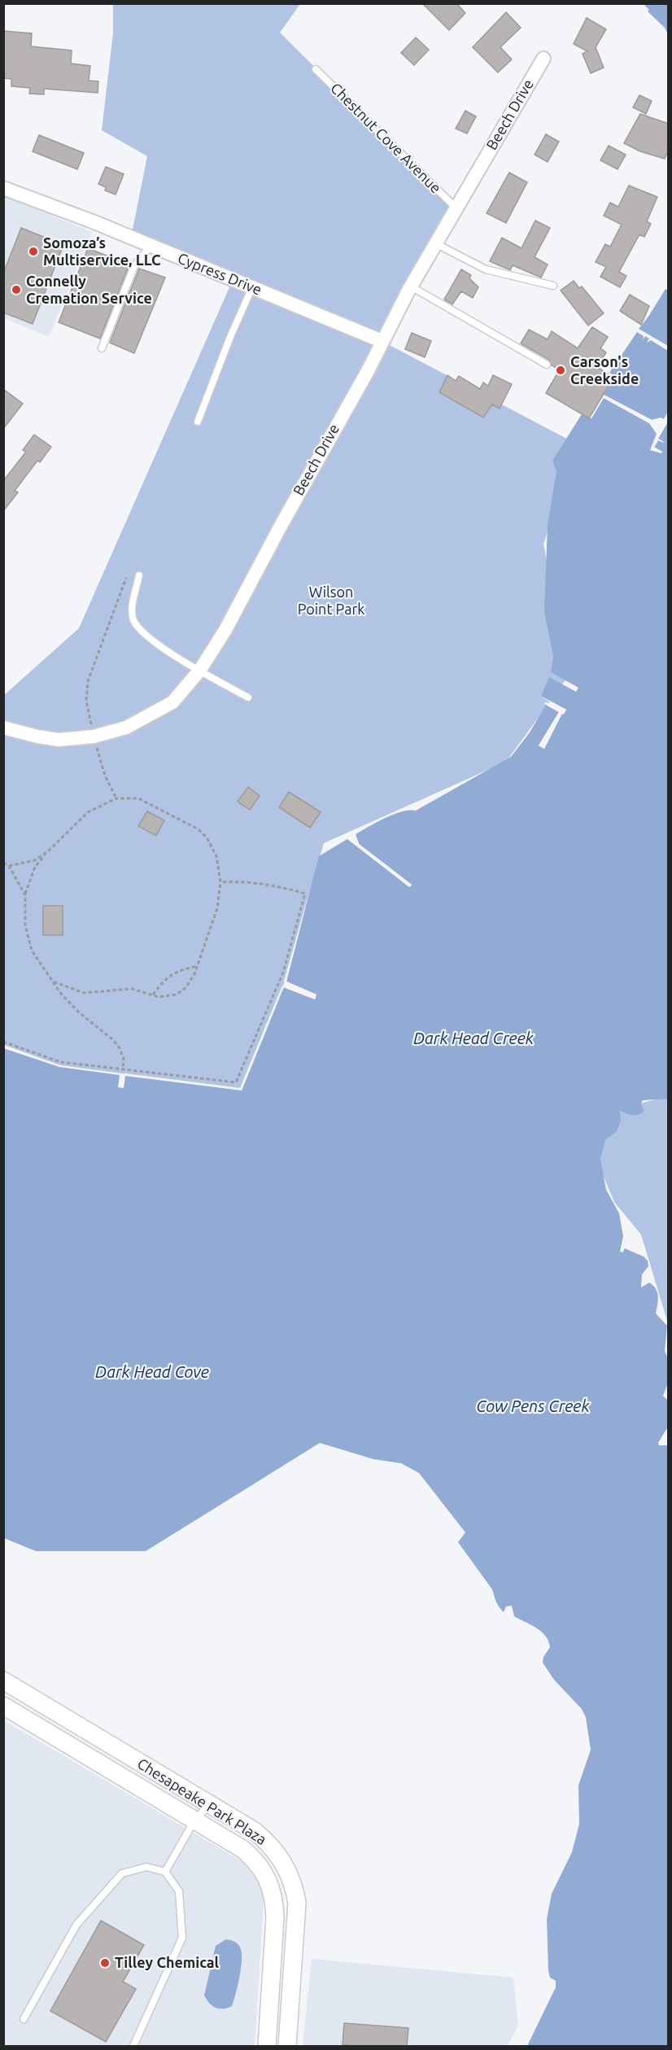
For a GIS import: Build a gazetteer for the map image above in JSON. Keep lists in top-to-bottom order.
{
  "streets": {
    "street": ["Beech Drive", "Cypress Drive", "Chesapeake Park Plaza"],
    "lane": ["Chestnut Cove Avenue"]
  },
  "crossings": [
    ["Beech Drive", "Chestnut Cove Avenue"],
    ["Beech Drive", "Cypress Drive"]
  ],
  "water": ["Dark Head Creek", "Dark Head Cove", "Cow Pens Creek"],
  "parks": ["Wilson Point Park"],
  "places": [
    "Somoza’s Multiservice, LLC",
    "Connelly Cremation Service",
    "Carson's Creekside",
    "Tilley Chemical"
  ]
}
